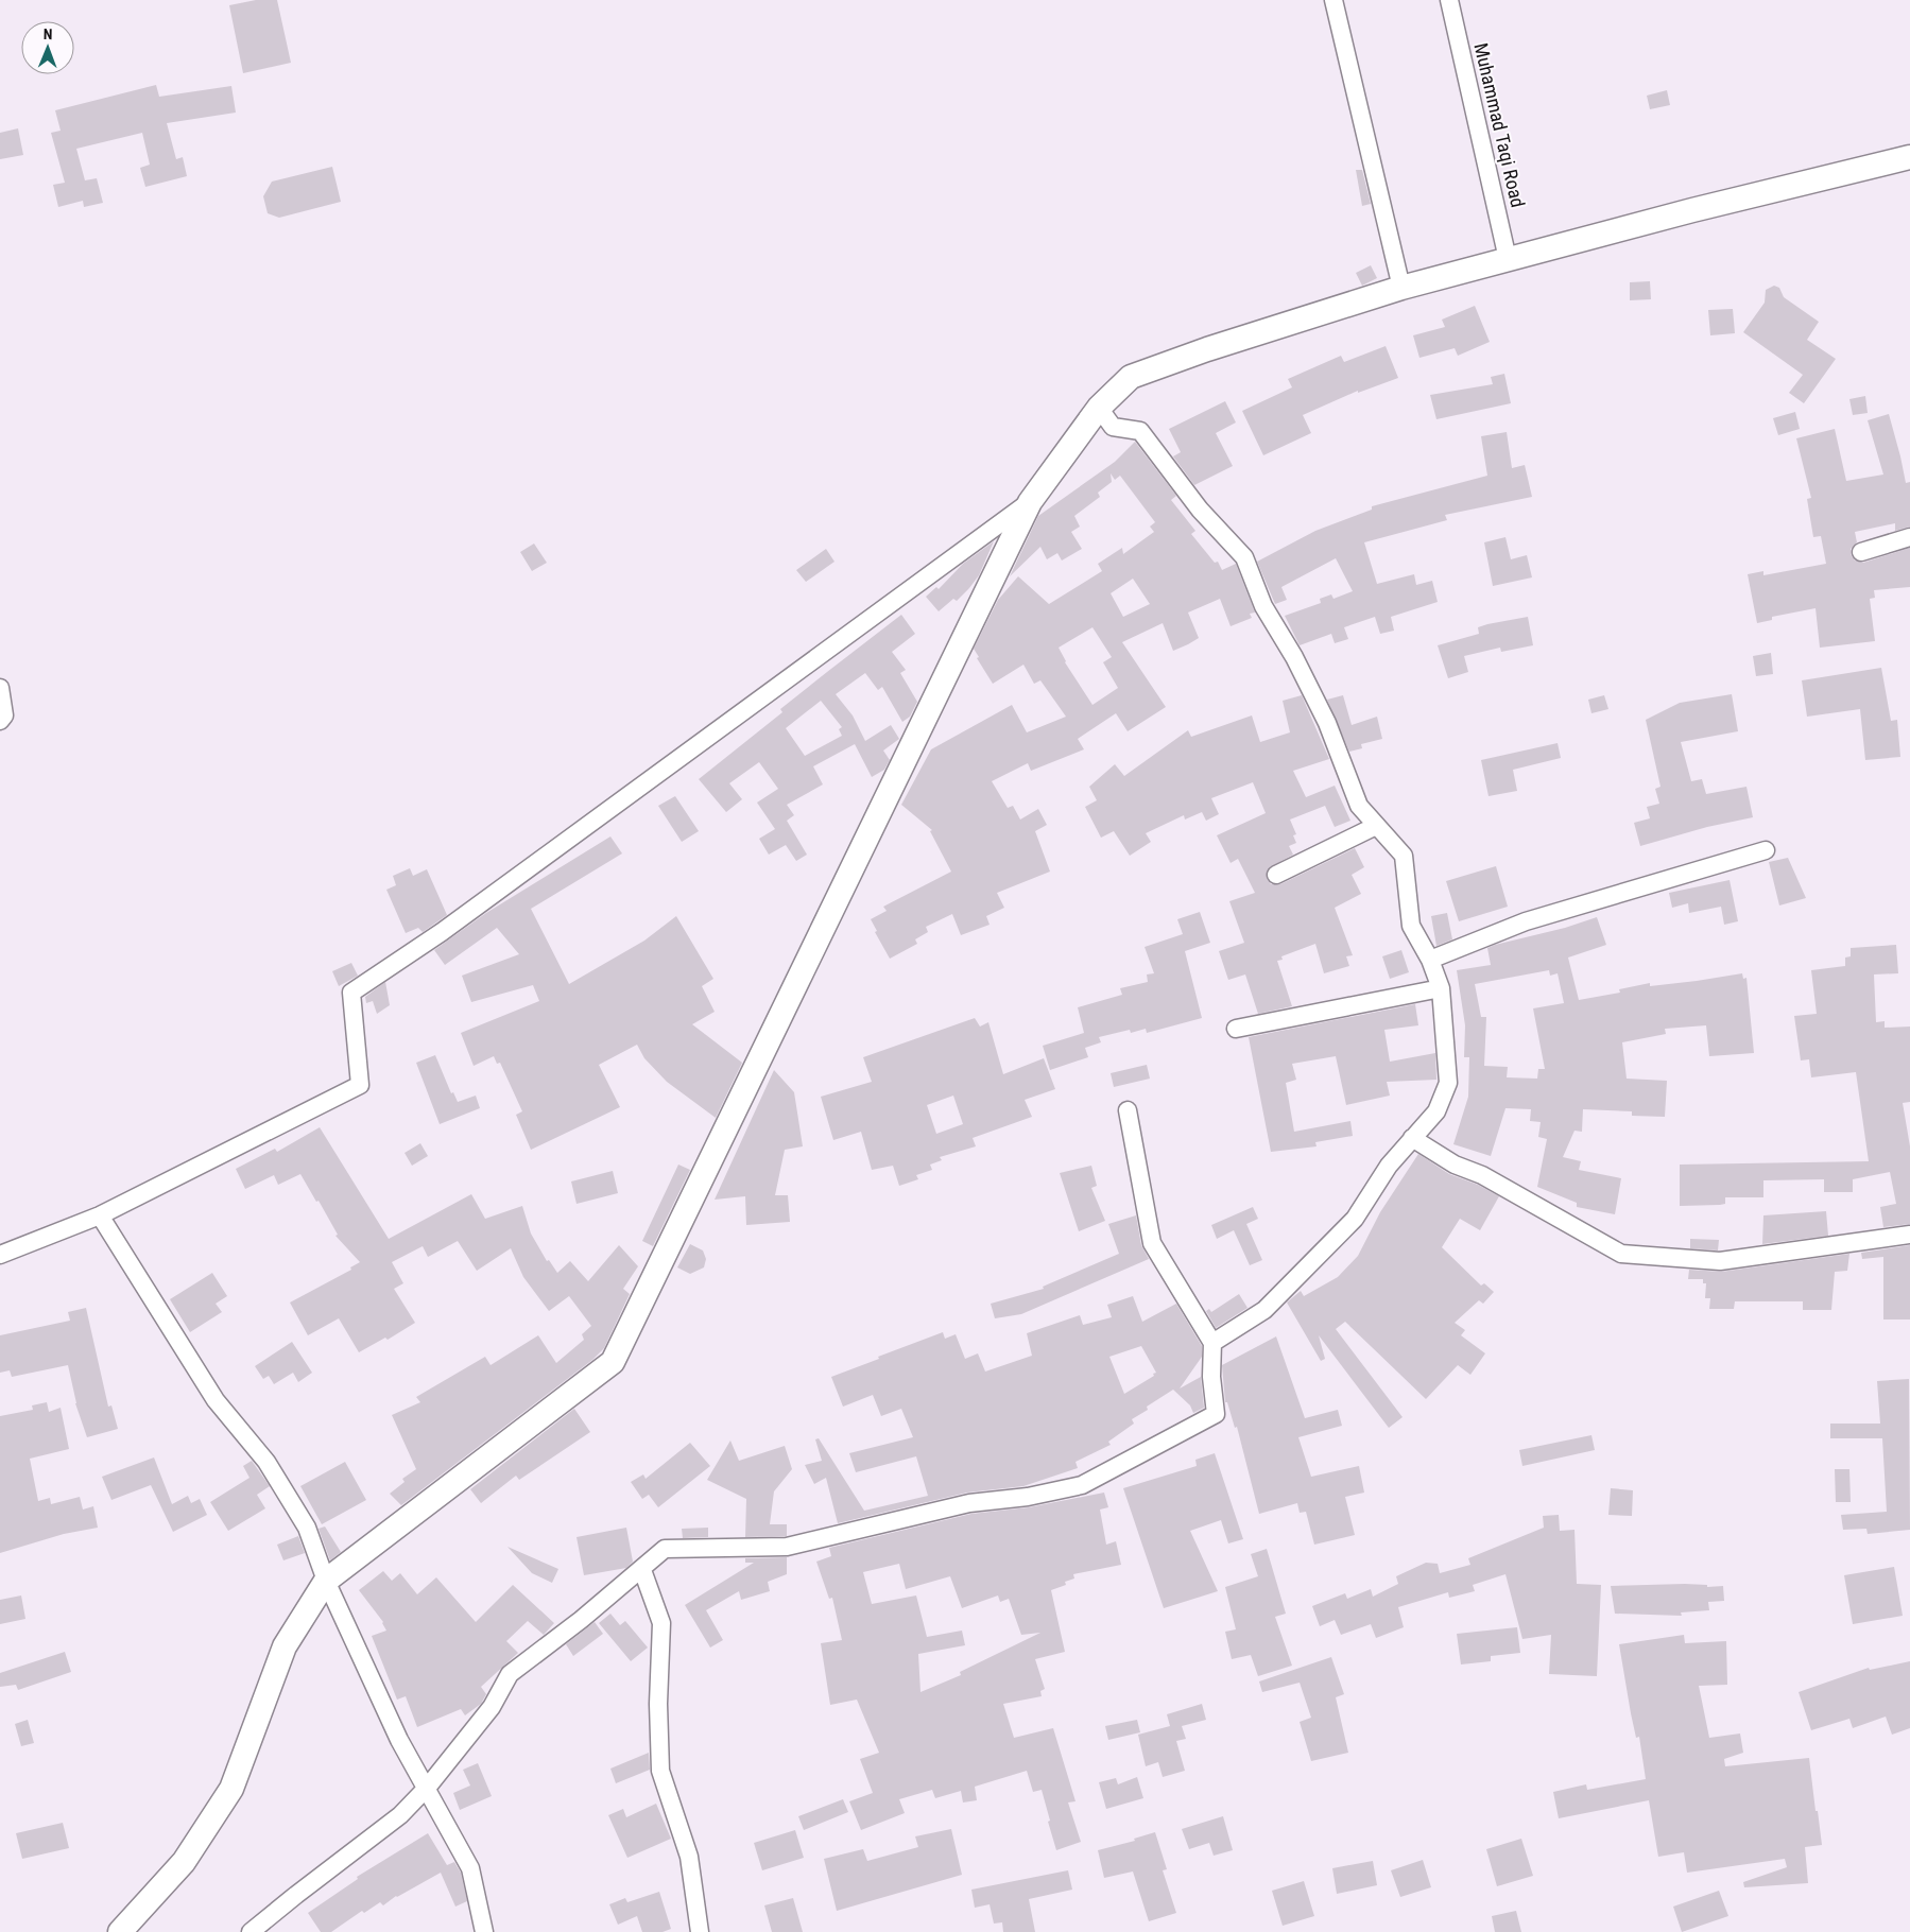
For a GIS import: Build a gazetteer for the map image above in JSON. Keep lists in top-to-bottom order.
{
  "streets": {
    "street": ["Muhammad Taqi Road"]
  },
  "north": "top"
}
